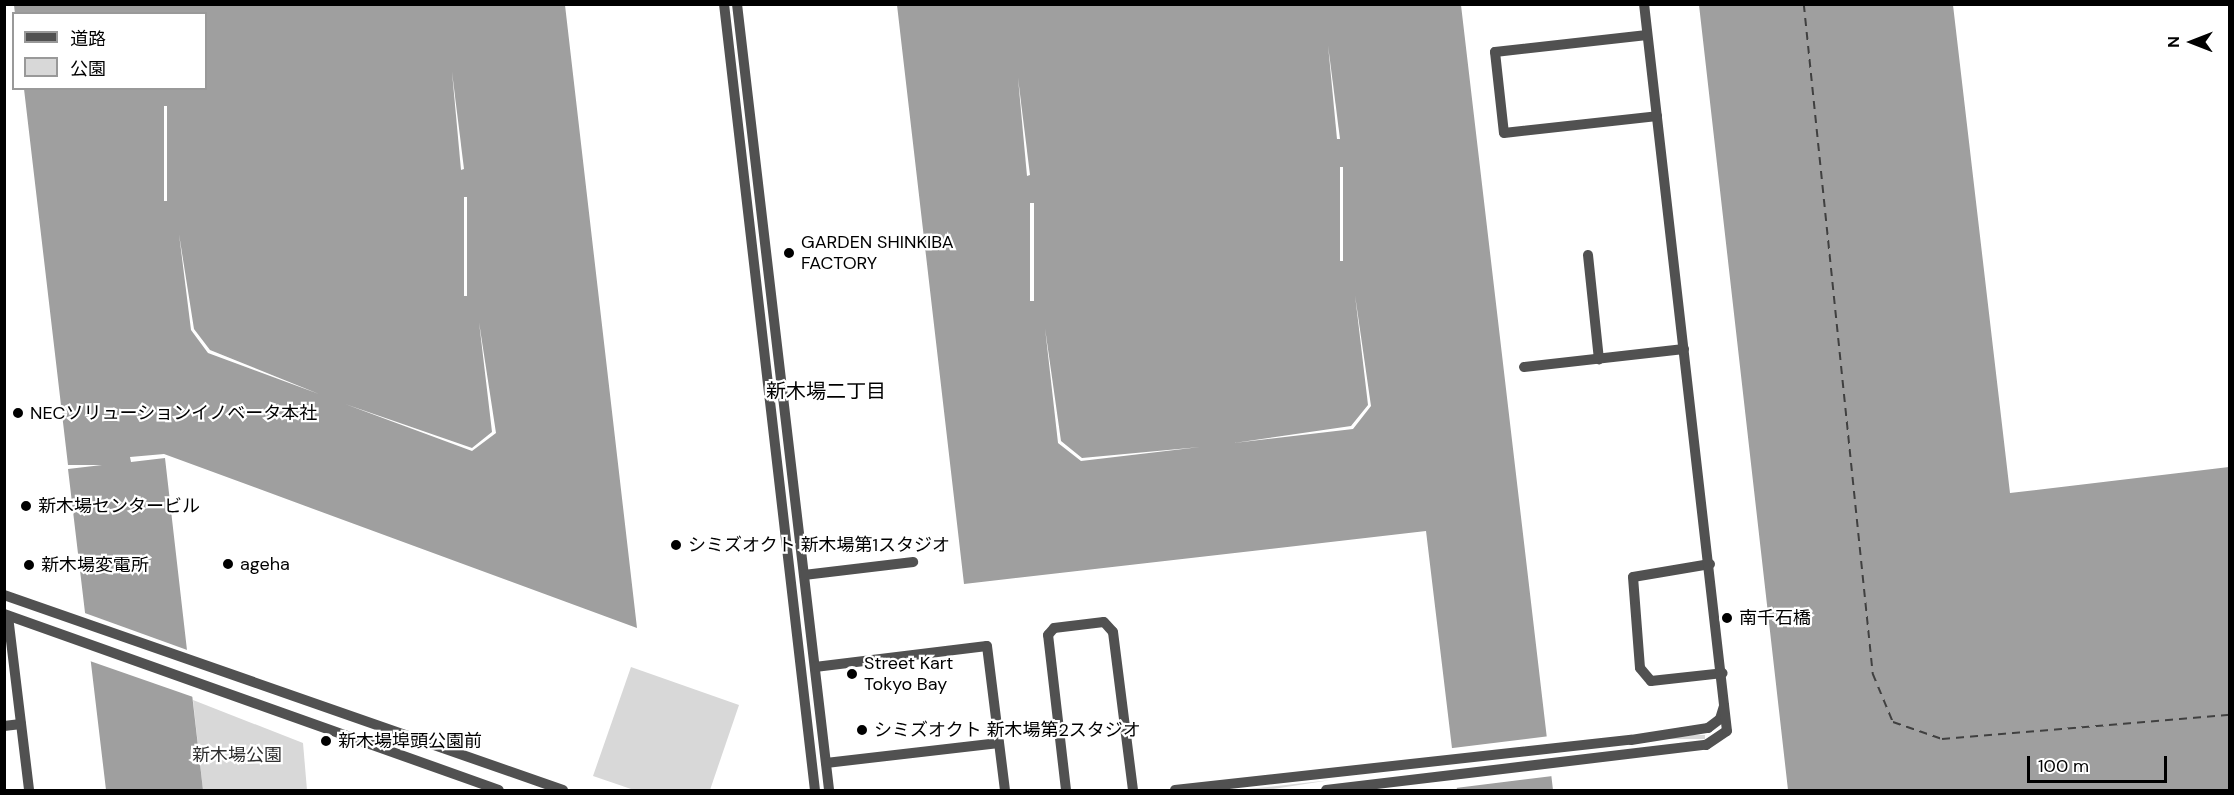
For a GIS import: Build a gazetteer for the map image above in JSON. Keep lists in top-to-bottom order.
{
  "districts": ["新木場二丁目"],
  "parks": ["新木場公園"],
  "places": [
    "GARDEN SHINKIBA FACTORY",
    "NECソリューションイノベータ本社",
    "新木場センタービル",
    "シミズオクト 新木場第1スタジオ",
    "ageha",
    "新木場変電所",
    "南千石橋",
    "Street Kart Tokyo Bay",
    "シミズオクト 新木場第2スタジオ",
    "新木場埠頭公園前"
  ],
  "legend": ["道路", "公園"],
  "scale_bar": "100 m",
  "north": "left"
}
